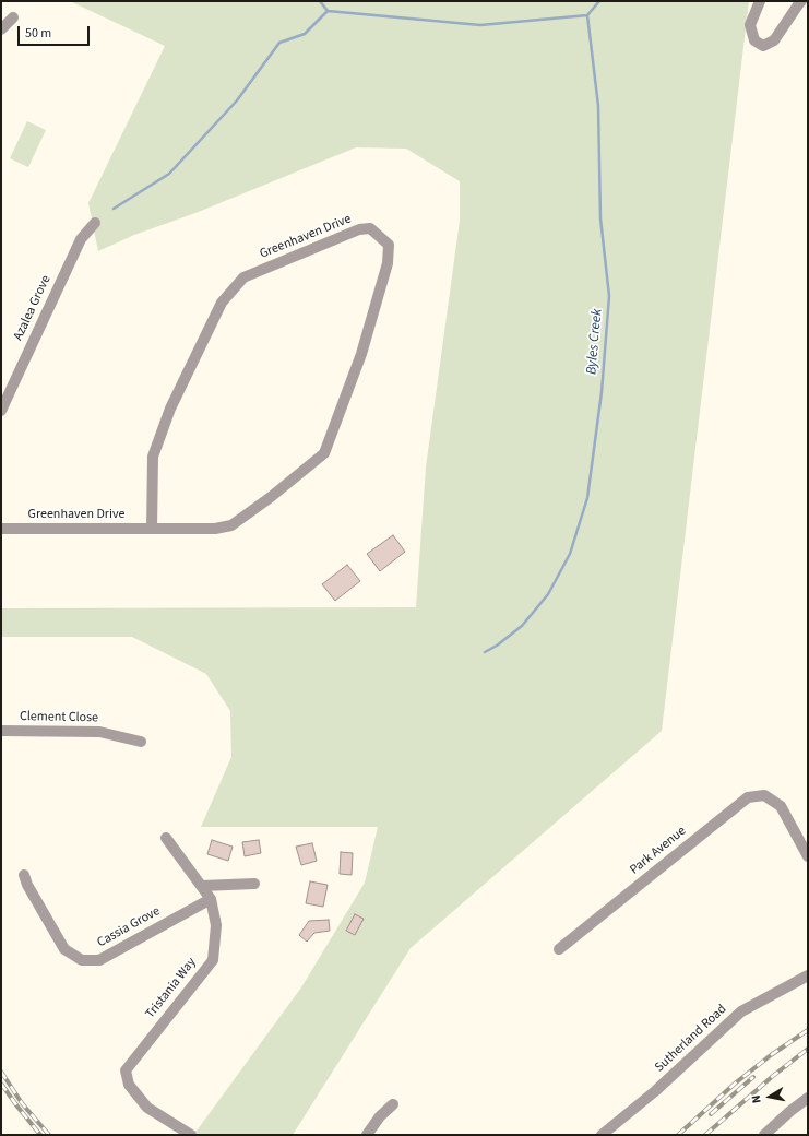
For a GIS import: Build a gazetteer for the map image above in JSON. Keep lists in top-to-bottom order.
{
  "streets": {
    "street": [
      "Greenhaven Drive",
      "Azalea Grove",
      "Clement Close",
      "Park Avenue",
      "Cassia Grove",
      "Tristania Way",
      "Sutherland Road"
    ]
  },
  "crossings": [
    ["Cassia Grove", "Tristania Way"]
  ],
  "water": ["Byles Creek"],
  "scale_bar": "50 m",
  "north": "left"
}
